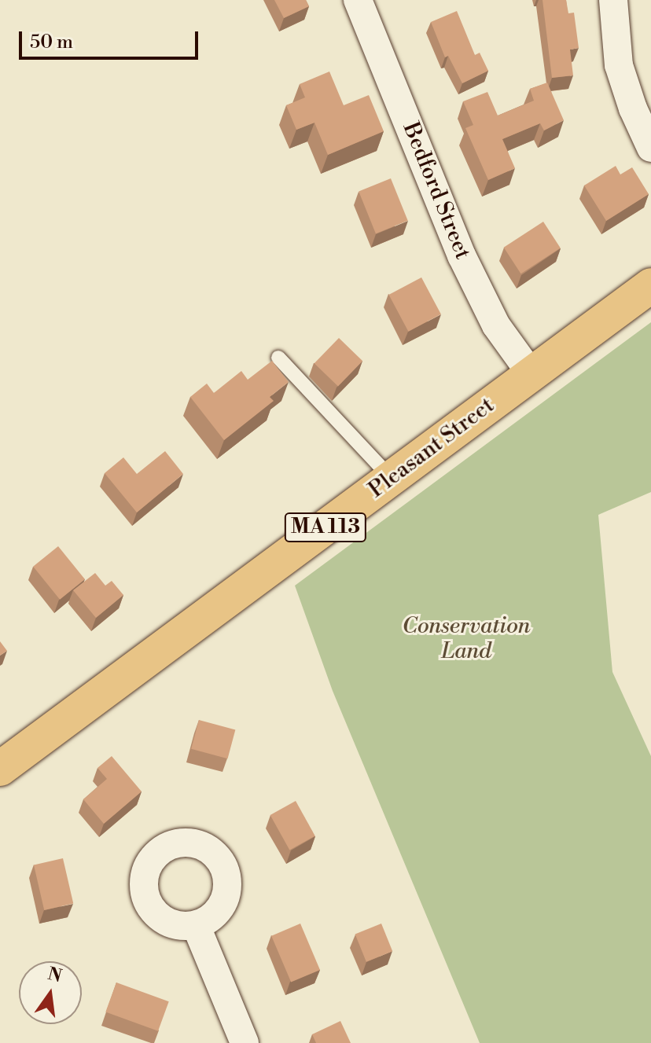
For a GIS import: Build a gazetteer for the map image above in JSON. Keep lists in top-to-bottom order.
{
  "streets": {
    "main road": ["Pleasant Street", "MA 113"],
    "street": ["Bedford Street"]
  },
  "crossings": [
    ["Bedford Street", "Pleasant Street"]
  ],
  "parks": ["Conservation Land"],
  "scale_bar": "50 m",
  "north": "top"
}
